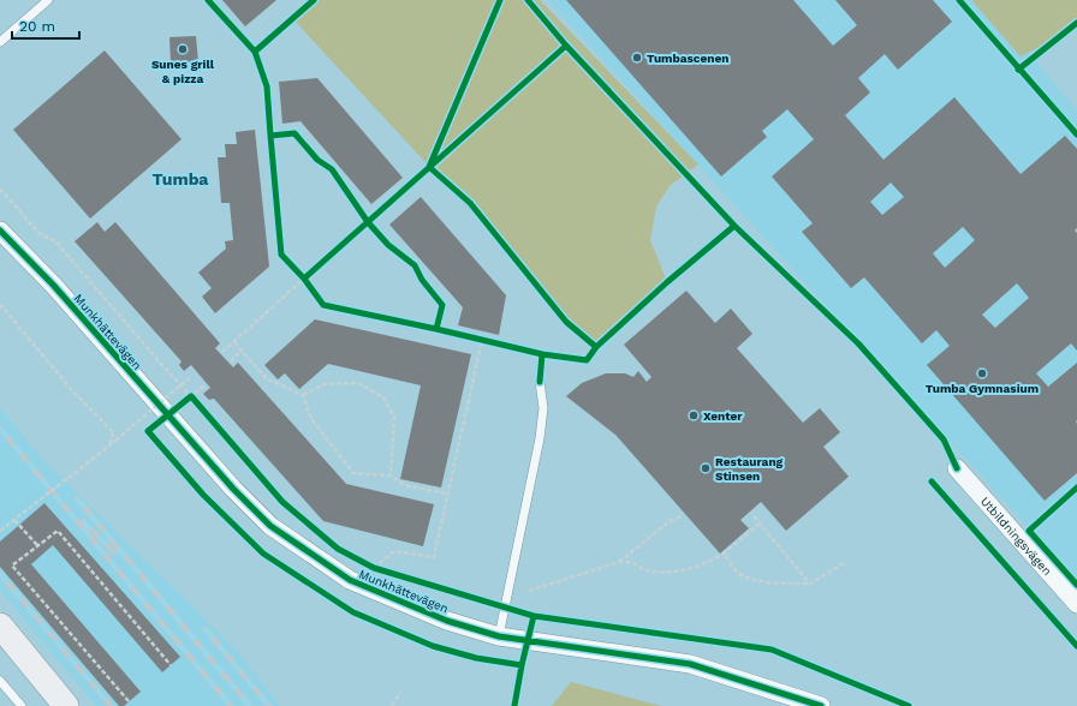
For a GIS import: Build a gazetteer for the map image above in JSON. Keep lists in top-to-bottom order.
{
  "streets": {
    "street": ["Munkhättevägen", "Utbildningsvägen"]
  },
  "districts": ["Tumba"],
  "places": [
    "Sunes grill & pizza",
    "Tumbascenen",
    "Tumba Gymnasium",
    "Xenter",
    "Restaurang Stinsen"
  ],
  "scale_bar": "20 m"
}
